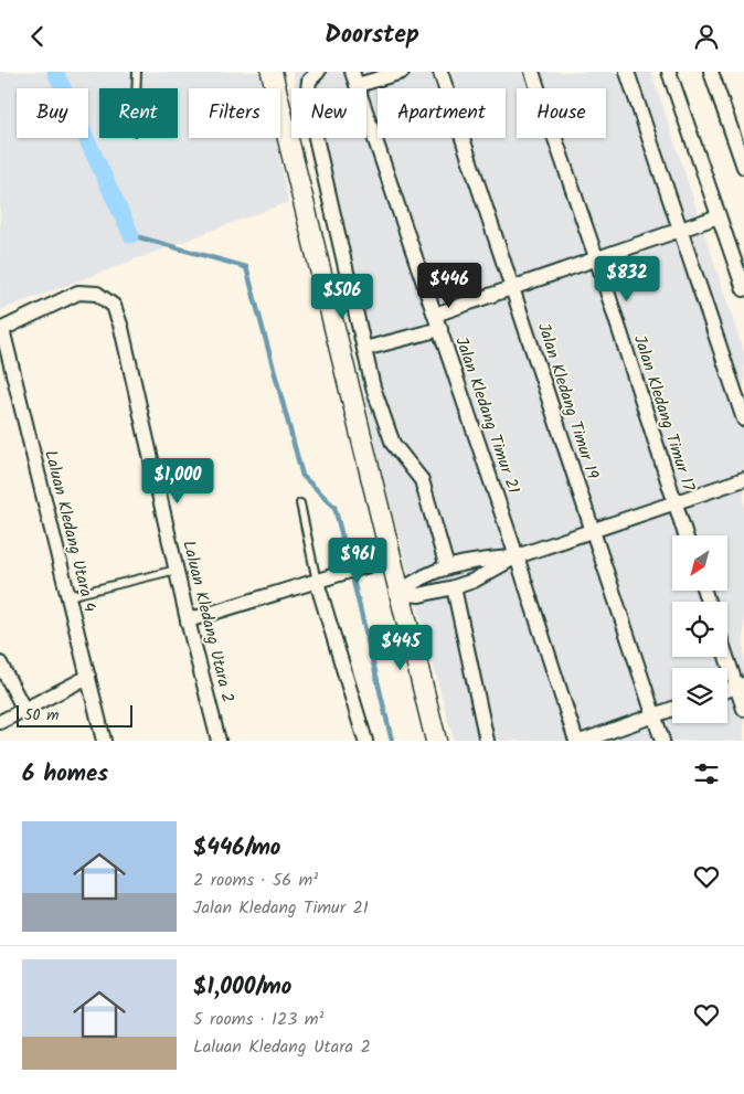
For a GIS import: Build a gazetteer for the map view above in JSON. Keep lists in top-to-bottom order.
{
  "streets": {
    "street": [
      "Jalan Kledang Timur 19",
      "Jalan Kledang Timur 17",
      "Jalan Kledang Timur 21",
      "Laluan Kledang Utara 4",
      "Laluan Kledang Utara 2"
    ]
  },
  "crossings": [
    ["Laluan Kledang Utara 4", "Laluan Kledang Utara 2"]
  ],
  "scale_bar": "50 m",
  "north": "bottom left",
  "page": {
    "header": "Doorstep",
    "chip": [
      "Buy",
      "Rent",
      "Filters",
      "New",
      "Apartment",
      "House"
    ],
    "price": [
      "$832",
      "$446",
      "$506",
      "$1,000",
      "$961",
      "$445"
    ],
    "scale": "50 m",
    "heading": "6 homes",
    "list": [
      {
        "name": "$446/mo",
        "note": "2 rooms · 56 m² · Jalan Kledang Timur 21"
      },
      {
        "name": "$1,000/mo",
        "note": "5 rooms · 123 m² · Laluan Kledang Utara 2"
      }
    ]
  }
}
